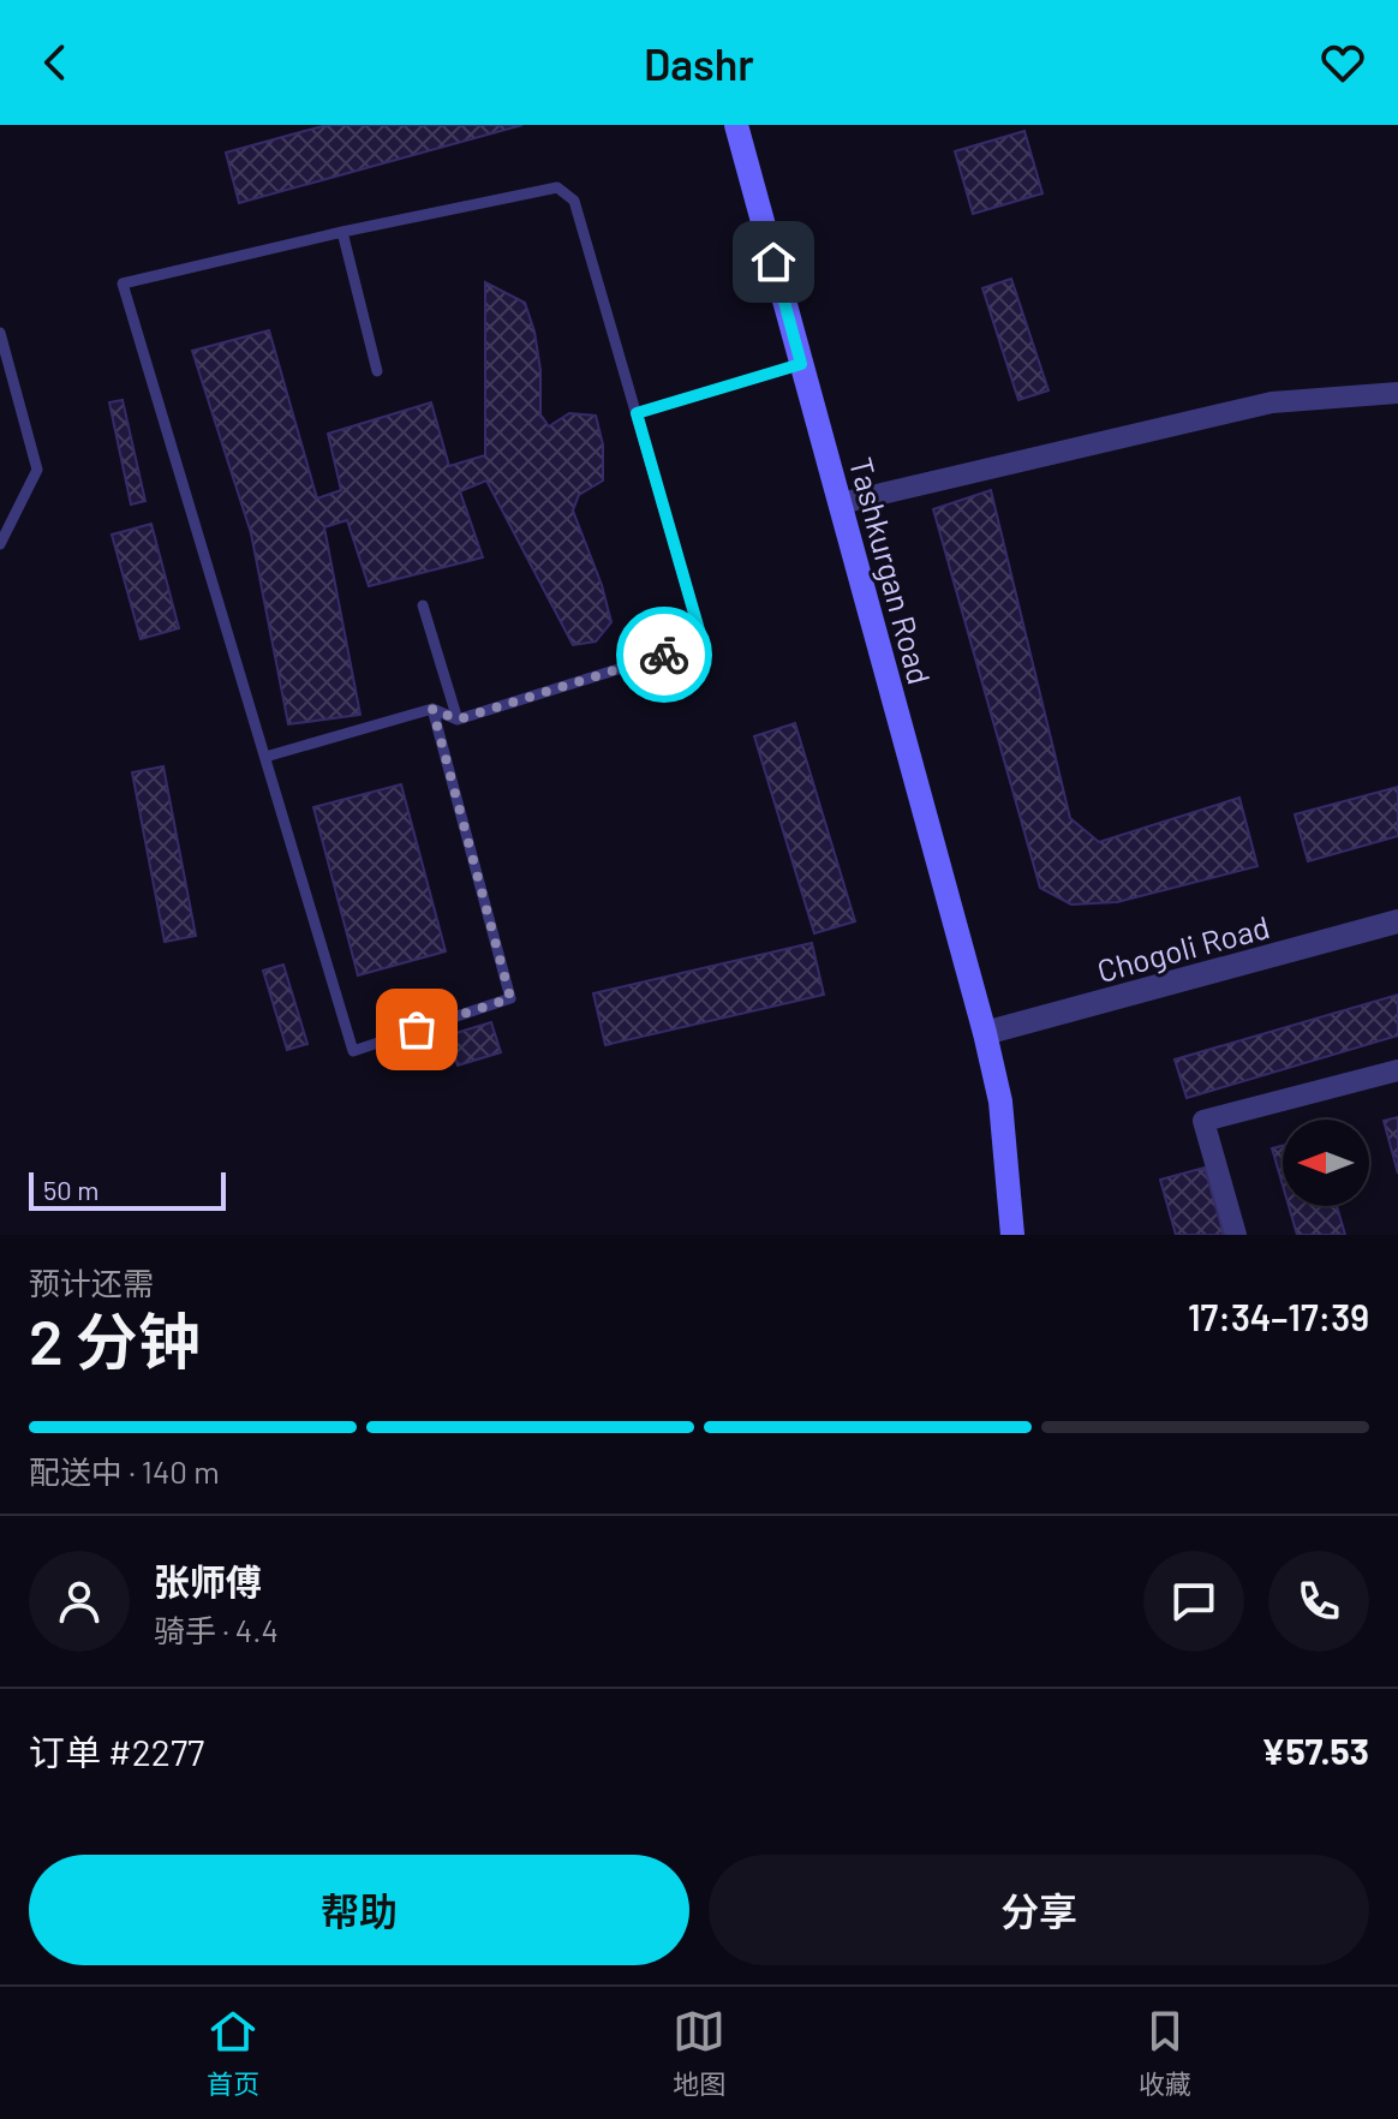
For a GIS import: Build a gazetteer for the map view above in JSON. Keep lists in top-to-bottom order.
{
  "streets": {
    "main road": ["Tashkurgan Road"],
    "street": ["Chogoli Road"]
  },
  "crossings": [
    ["Tashkurgan Road", "Chogoli Road"]
  ],
  "scale_bar": "50 m",
  "north": "left",
  "page": {
    "header": "Dashr",
    "scale": "50 m",
    "heading": ["2 分钟", "预计还需", "17:34–17:39"],
    "panel": [
      "张师傅",
      "骑手 · 4.4",
      "订单 #2277",
      "¥57.53"
    ],
    "bar": "配送中 · 140 m",
    "buttons": ["帮助", "分享"],
    "tabs": ["首页", "地图", "收藏"]
  }
}
